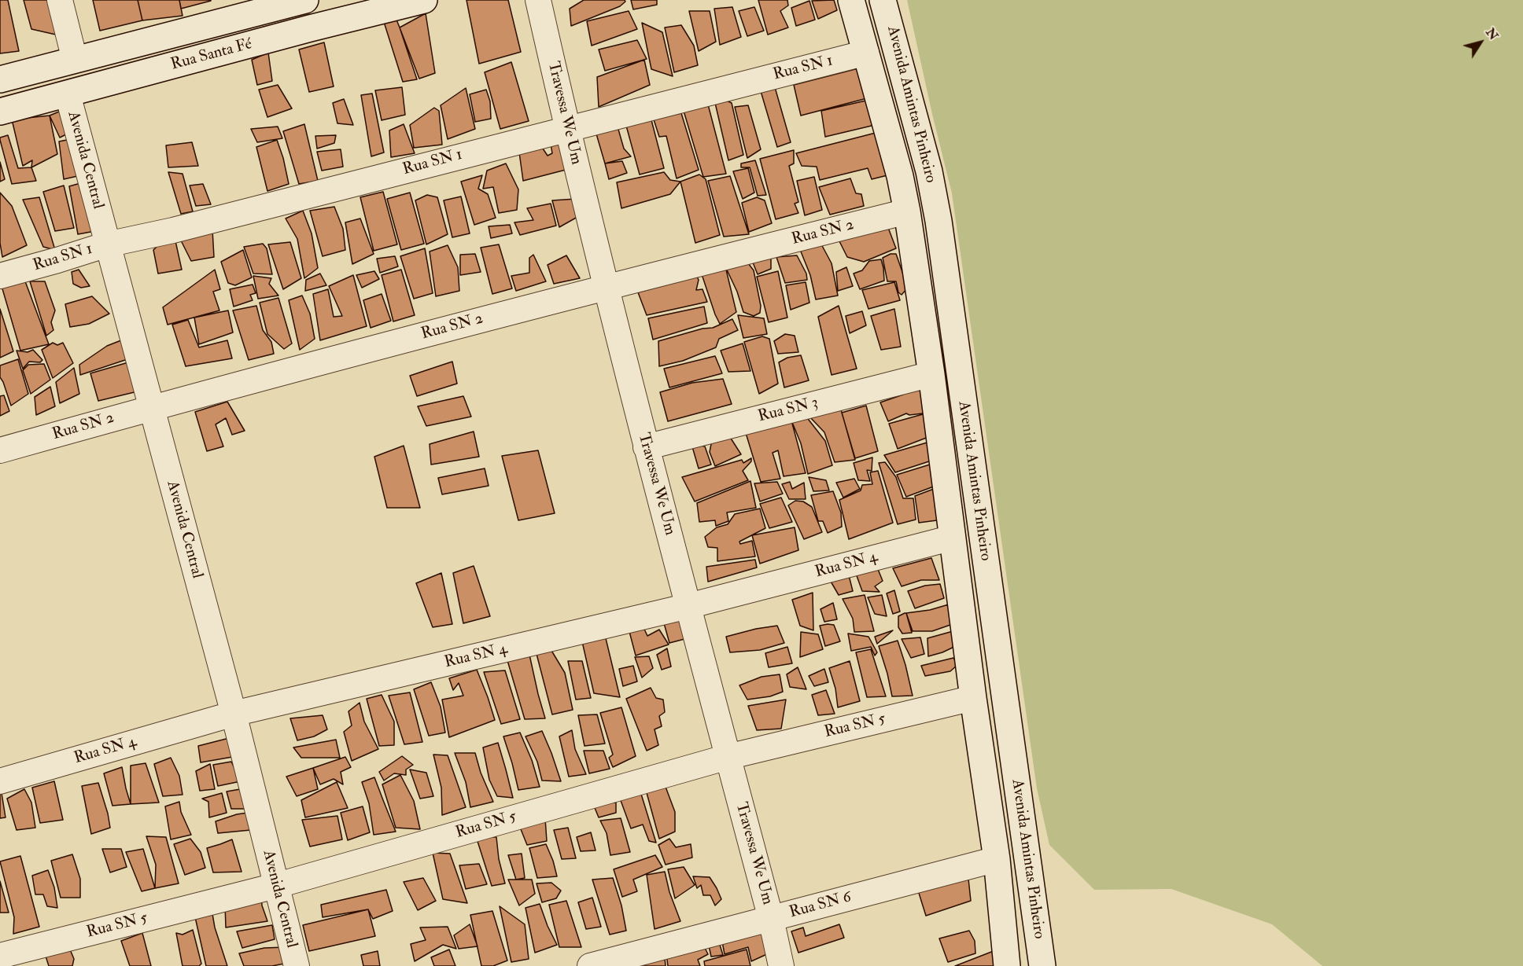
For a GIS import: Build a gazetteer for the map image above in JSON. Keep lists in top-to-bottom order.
{
  "streets": {
    "street": [
      "Rua Santa Fé",
      "Rua SN 1",
      "Avenida Amintas Pinheiro",
      "Travessa We Um",
      "Avenida Central",
      "Rua SN 2",
      "Rua SN 3",
      "Rua SN 4",
      "Rua SN 5",
      "Rua SN 6"
    ]
  },
  "crossings": [
    ["Rua Santa Fé", "Avenida Central"],
    ["Rua SN 1", "Avenida Amintas Pinheiro"],
    ["Rua SN 1", "Travessa We Um"],
    ["Rua SN 1", "Avenida Central"],
    ["Avenida Amintas Pinheiro", "Rua SN 2"],
    ["Avenida Amintas Pinheiro", "Rua SN 3"],
    ["Avenida Amintas Pinheiro", "Rua SN 4"],
    ["Avenida Amintas Pinheiro", "Rua SN 5"],
    ["Avenida Amintas Pinheiro", "Rua SN 6"],
    ["Travessa We Um", "Rua SN 2"],
    ["Travessa We Um", "Rua SN 3"],
    ["Travessa We Um", "Rua SN 4"],
    ["Travessa We Um", "Rua SN 5"],
    ["Travessa We Um", "Rua SN 6"],
    ["Avenida Central", "Rua SN 2"],
    ["Avenida Central", "Rua SN 4"],
    ["Avenida Central", "Rua SN 5"]
  ],
  "north": "top right"
}
